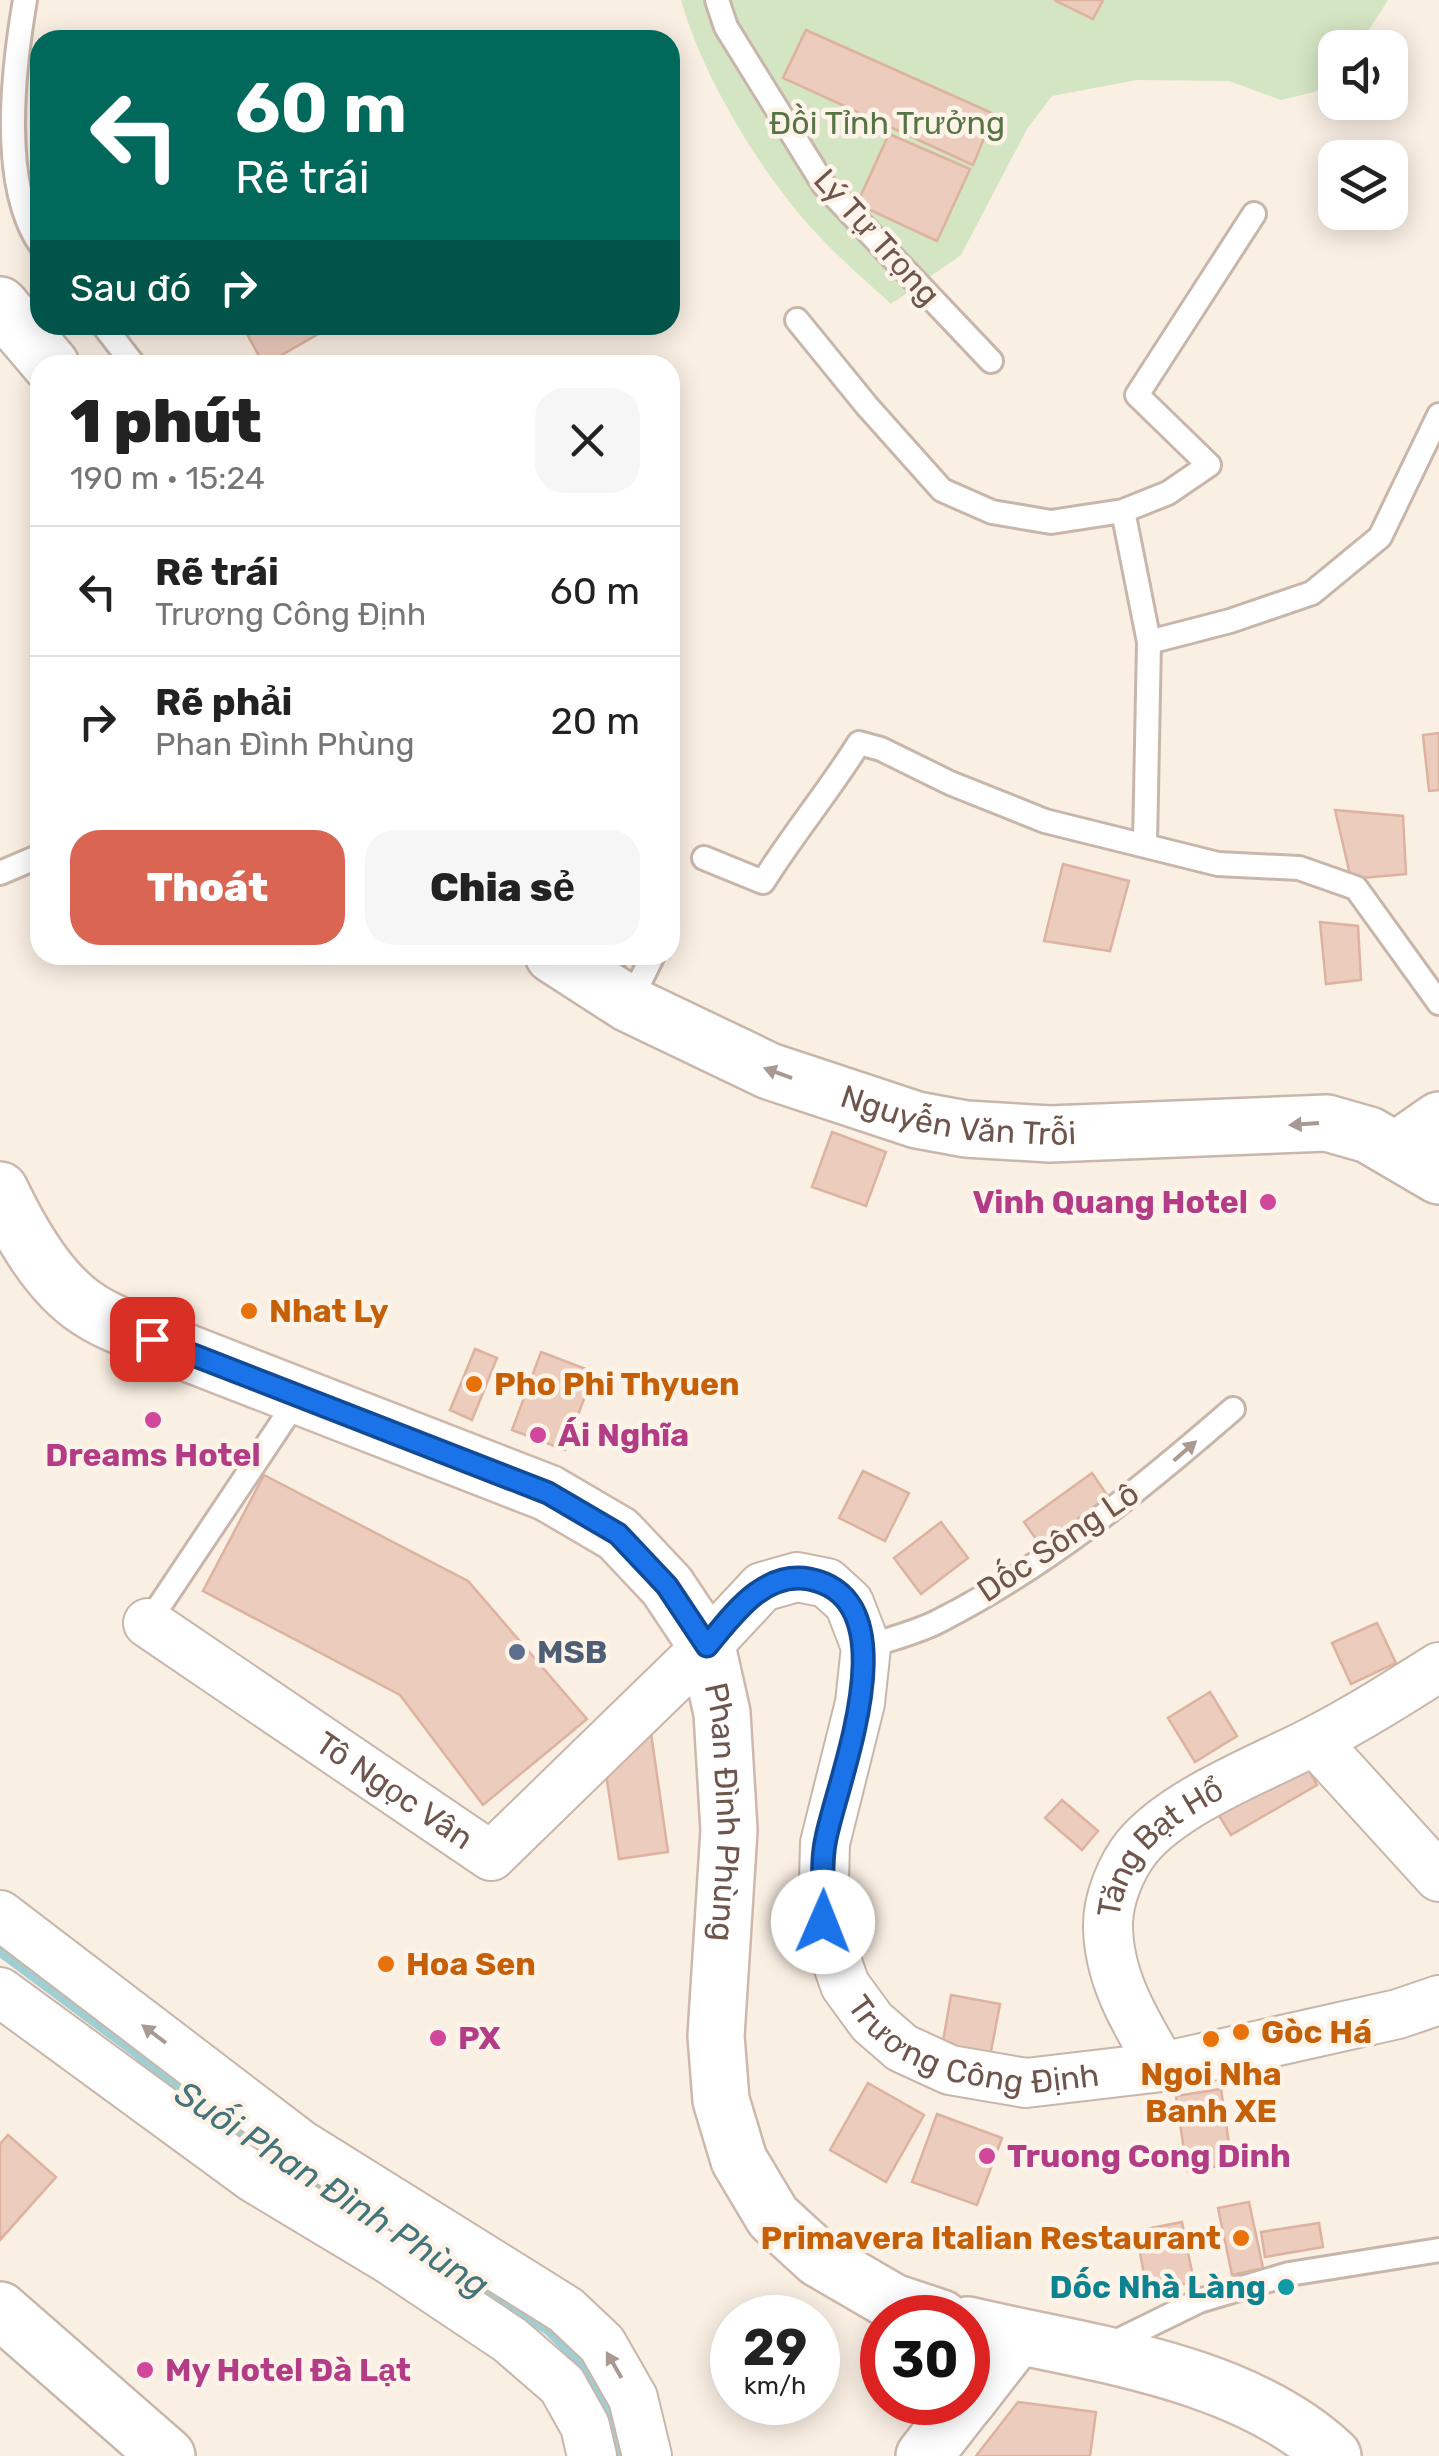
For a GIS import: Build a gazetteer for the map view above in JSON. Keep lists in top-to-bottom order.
{
  "streets": {
    "main road": ["Nguyễn Văn Trỗi", "Phan Đình Phùng"],
    "street": ["Tô Ngọc Vân", "Tăng Bạt Hổ", "Trương Công Định"],
    "lane": ["Lý Tự Trọng", "Dốc Sông Lô"]
  },
  "crossings": [
    ["Dốc Sông Lô", "Trương Công Định"],
    ["Tô Ngọc Vân", "Phan Đình Phùng"],
    ["Tô Ngọc Vân", "Trương Công Định"],
    ["Phan Đình Phùng", "Trương Công Định"],
    ["Tăng Bạt Hổ", "Trương Công Định"]
  ],
  "one_way": ["Nguyễn Văn Trỗi", "Dốc Sông Lô"],
  "water": ["Suối Phan Đình Phùng"],
  "parks": ["Đồi Tỉnh Trưởng"],
  "places": [
    "Vinh Quang Hotel",
    "Nhat Ly",
    "Pho Phi Thyuen",
    "Dreams Hotel",
    "Ái Nghĩa",
    "MSB",
    "Hoa Sen",
    "Gòc Há",
    "PX",
    "Ngoi Nha Banh XE",
    "Truong Cong Dinh",
    "Primavera Italian Restaurant",
    "Dốc Nhà Làng",
    "My Hotel Đà Lạt"
  ],
  "page": {
    "turn": ["60 m", "Rẽ trái"],
    "then": "Sau đó",
    "heading": ["1 phút", "190 m · 15:24"],
    "list": [
      {
        "name": "Rẽ trái",
        "note": "Trương Công Định",
        "value": "60 m"
      },
      {
        "name": "Rẽ phải",
        "note": "Phan Đình Phùng",
        "value": "20 m"
      }
    ],
    "buttons": ["Thoát", "Chia sẻ"],
    "speed": "29 km/h",
    "limit": "30"
  }
}
